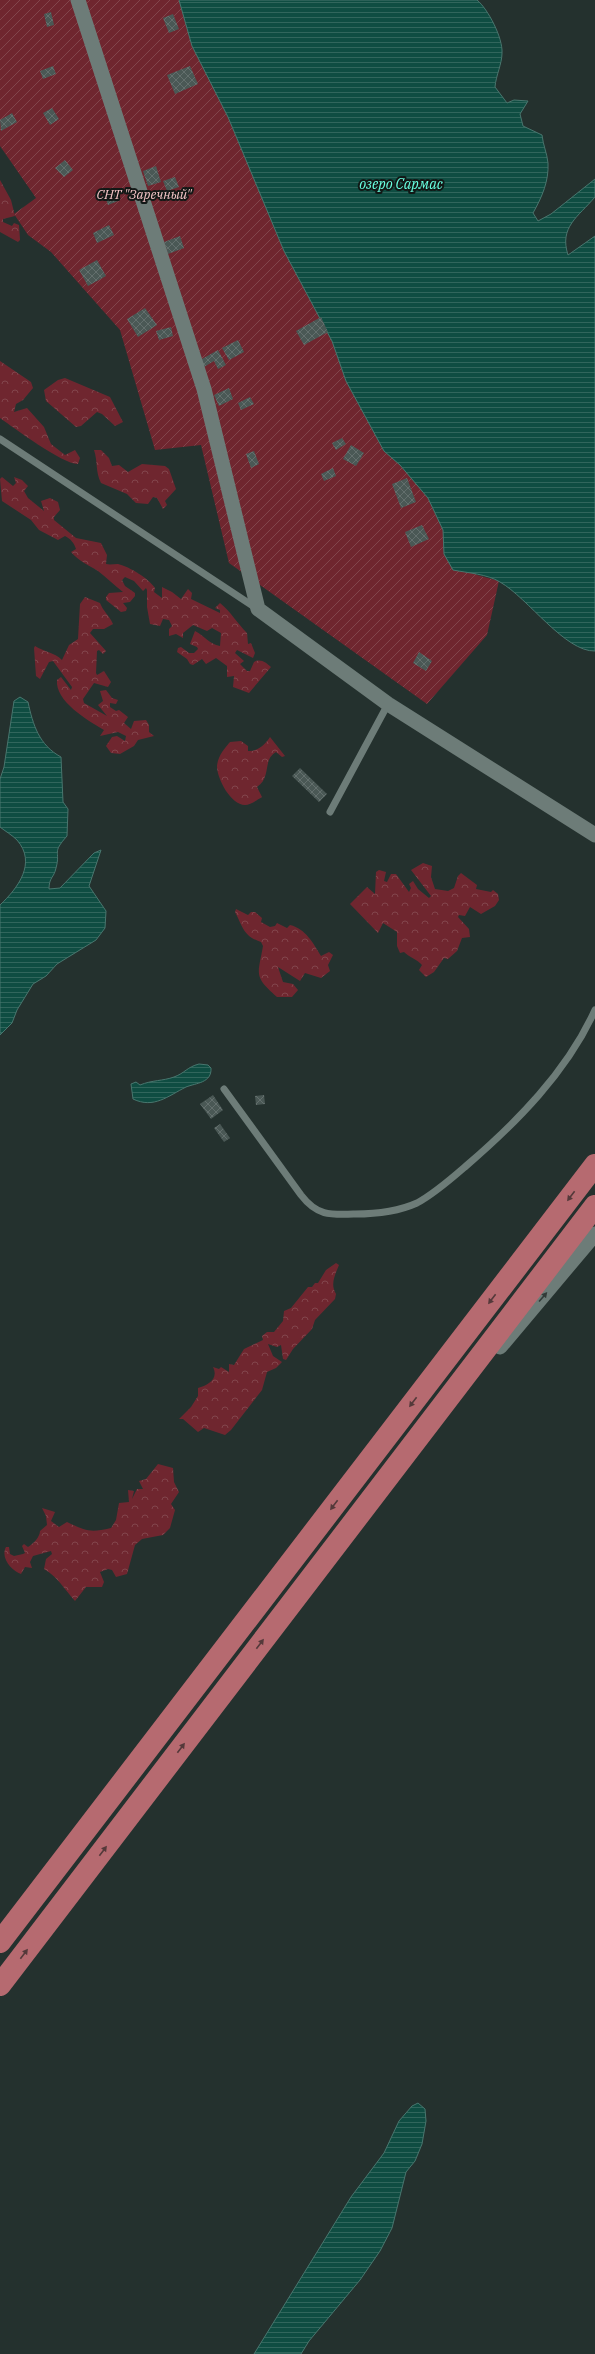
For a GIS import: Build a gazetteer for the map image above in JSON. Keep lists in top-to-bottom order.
{
  "water": ["озеро Сармас"],
  "parks": ["СНТ \"Заречный\""]
}
